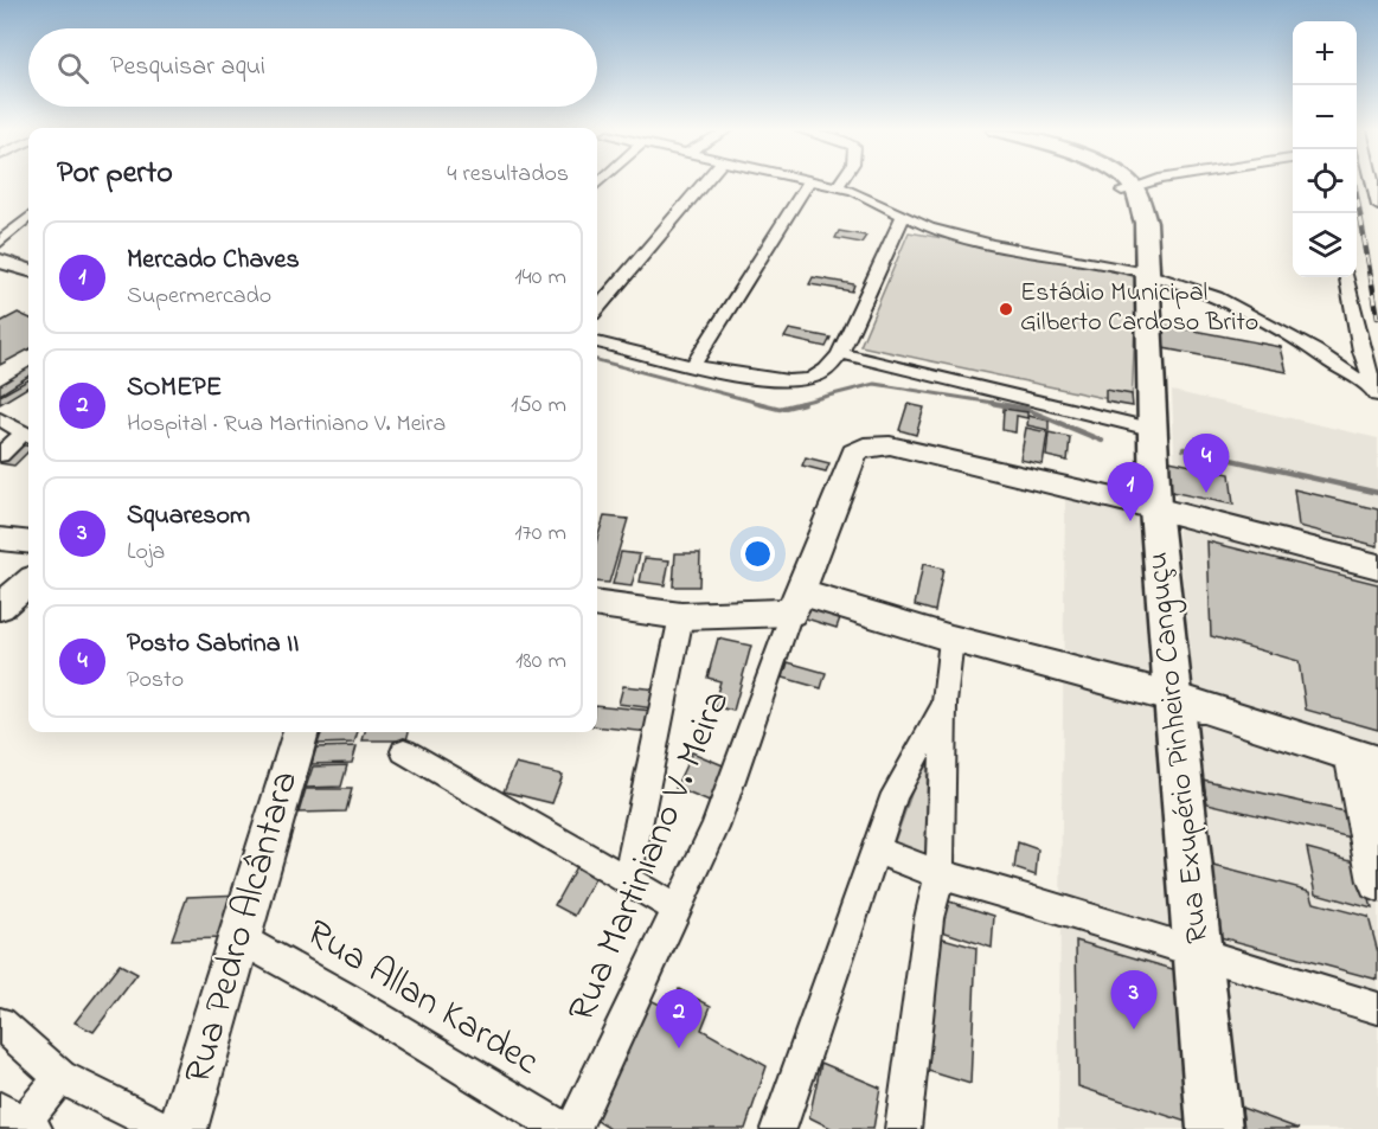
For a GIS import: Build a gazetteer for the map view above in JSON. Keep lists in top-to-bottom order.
{
  "streets": {
    "main road": ["Rua Exupério Pinheiro Canguçu"],
    "street": ["Rua Martiniano V. Meira", "Rua Pedro Alcântara", "Rua Allan Kardec"]
  },
  "crossings": [
    ["Rua Martiniano V. Meira", "Rua Allan Kardec"],
    ["Rua Pedro Alcântara", "Rua Allan Kardec"]
  ],
  "places": ["Estádio Municipal Gilberto Cardoso Brito"],
  "page": {
    "map_buttons": ["+", "−"],
    "search": "Pesquisar aqui",
    "heading": ["Por perto", "4 resultados"],
    "list": [
      {
        "mark": "1",
        "name": "Mercado Chaves",
        "note": "Supermercado",
        "value": "140 m"
      },
      {
        "mark": "2",
        "name": "SOMEPE",
        "note": "Hospital · Rua Martiniano V. Meira",
        "value": "150 m"
      },
      {
        "mark": "3",
        "name": "Squaresom",
        "note": "Loja",
        "value": "170 m"
      },
      {
        "mark": "4",
        "name": "Posto Sabrina II",
        "note": "Posto",
        "value": "180 m"
      }
    ],
    "pins": [
      "4",
      "1",
      "3",
      "2"
    ]
  }
}
